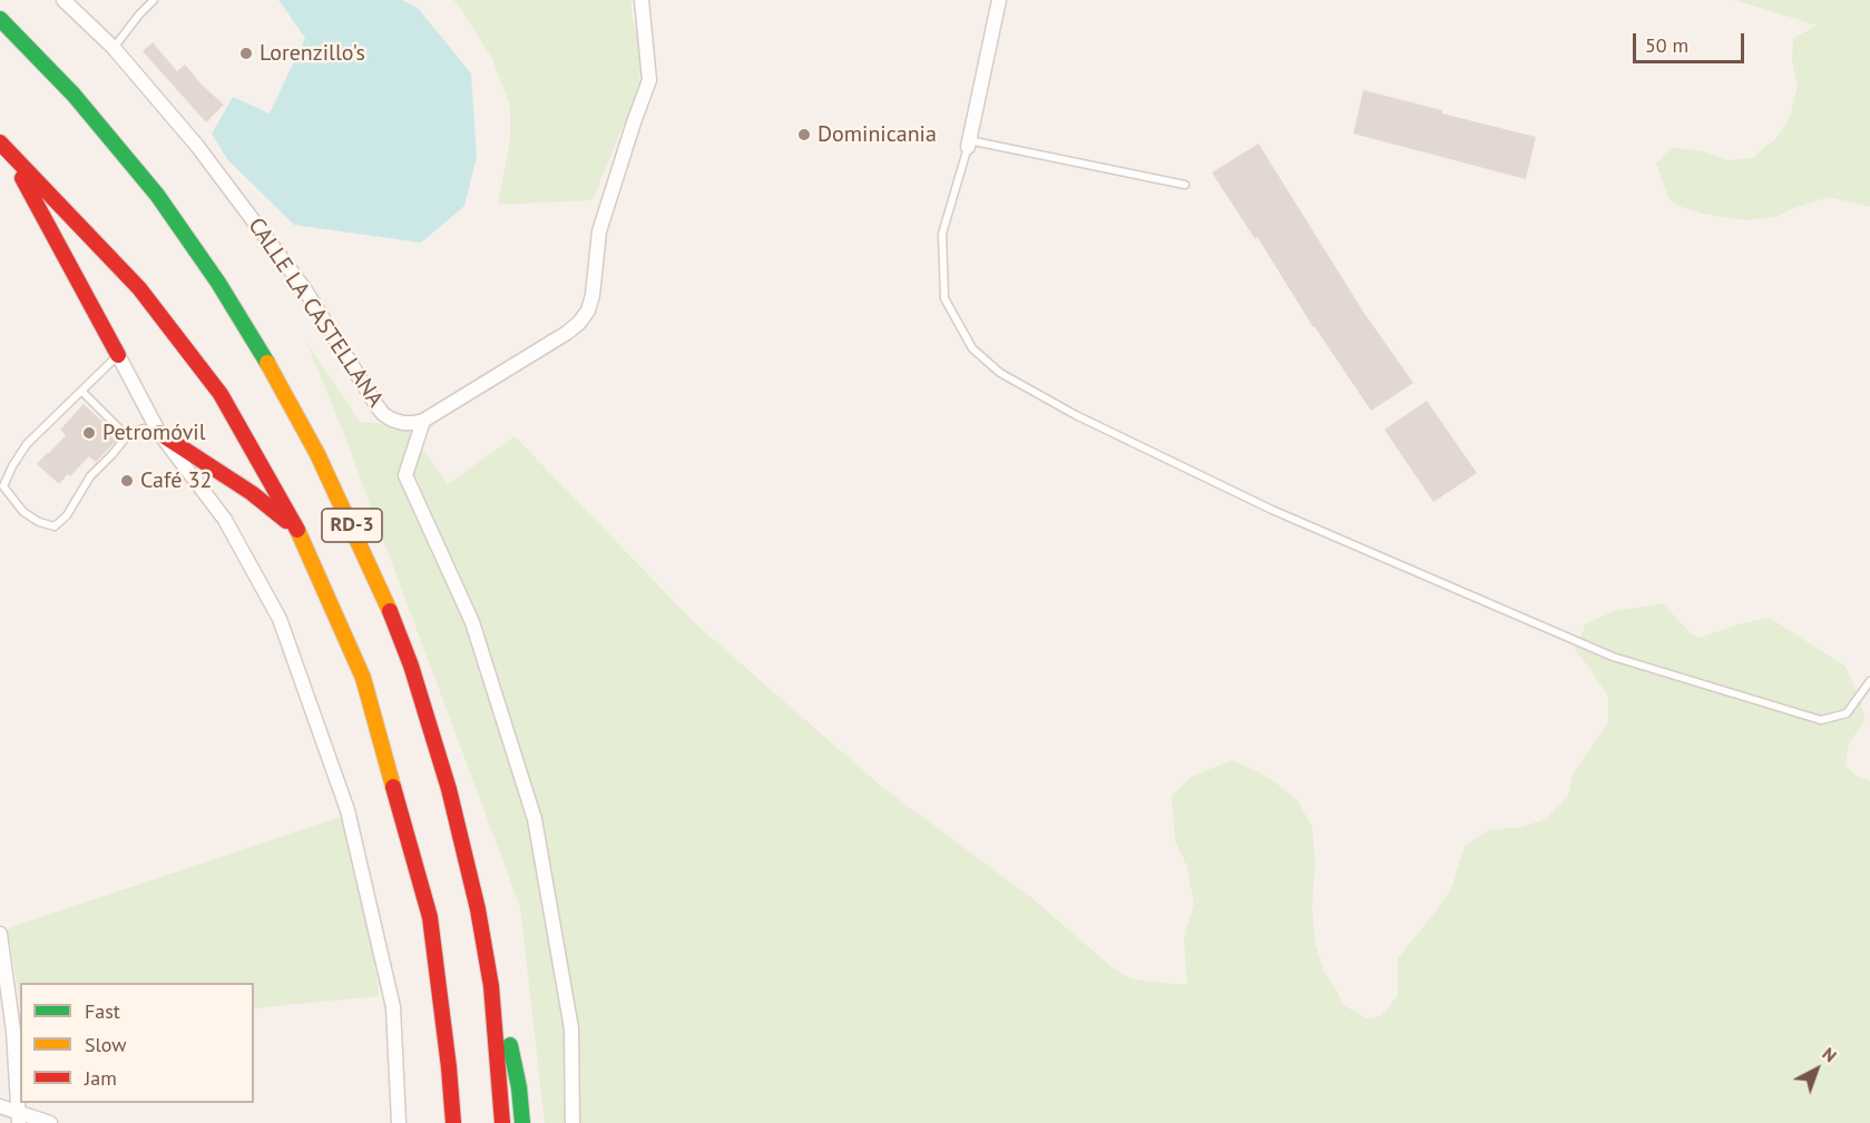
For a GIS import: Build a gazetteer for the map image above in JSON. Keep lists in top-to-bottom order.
{
  "streets": {
    "highway": ["RD-3"],
    "street": ["CALLE LA CASTELLANA"]
  },
  "places": [
    "Lorenzillo's",
    "Dominicania",
    "Petromóvil",
    "Café 32"
  ],
  "legend": ["Fast", "Slow", "Jam"],
  "scale_bar": "50 m",
  "north": "top right"
}
